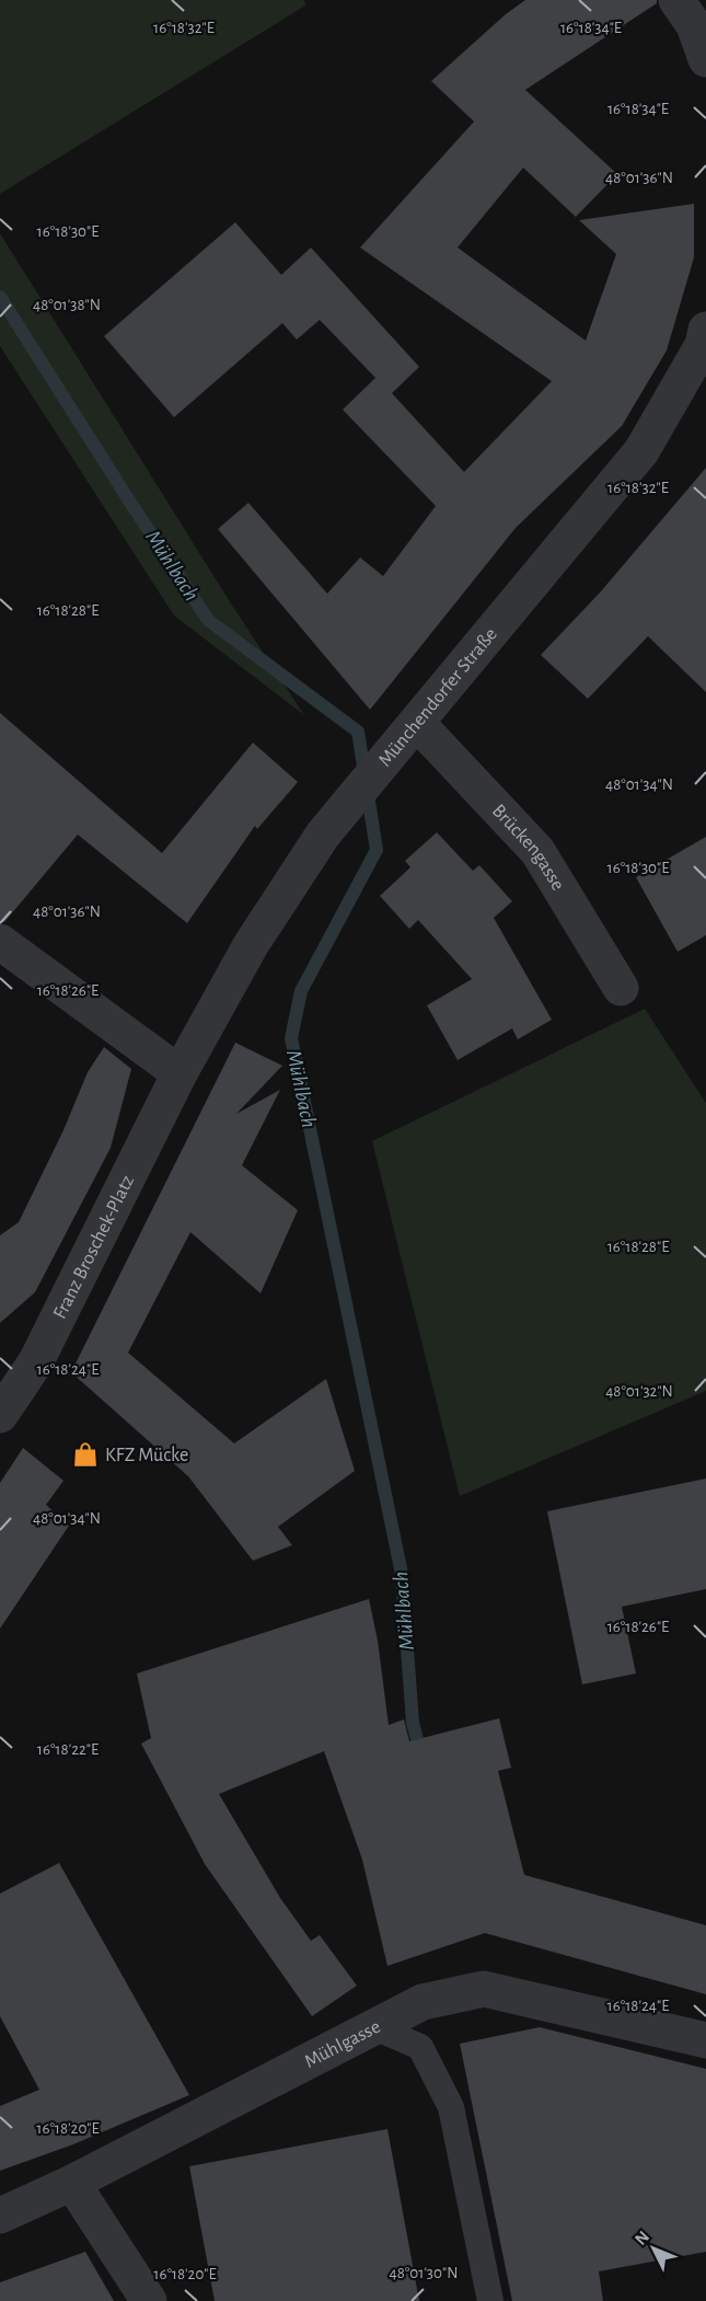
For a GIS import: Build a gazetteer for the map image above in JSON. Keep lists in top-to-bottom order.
{
  "streets": {
    "street": [
      "Münchendorfer Straße",
      "Brückengasse",
      "Franz Broschek-Platz",
      "Mühlgasse"
    ]
  },
  "crossings": [
    ["Münchendorfer Straße", "Brückengasse"],
    ["Münchendorfer Straße", "Franz Broschek-Platz"]
  ],
  "water": ["Mühlbach"],
  "places": {
    "shop": ["KFZ Mücke"]
  },
  "north": "top left",
  "coordinates": [
    "16°18'32\"E",
    "16°18'34\"E",
    "48°01'36\"N",
    "16°18'30\"E",
    "48°01'38\"N",
    "16°18'28\"E",
    "48°01'34\"N",
    "16°18'26\"E",
    "16°18'24\"E",
    "48°01'32\"N",
    "16°18'22\"E",
    "16°18'20\"E",
    "48°01'30\"N"
  ]
}
